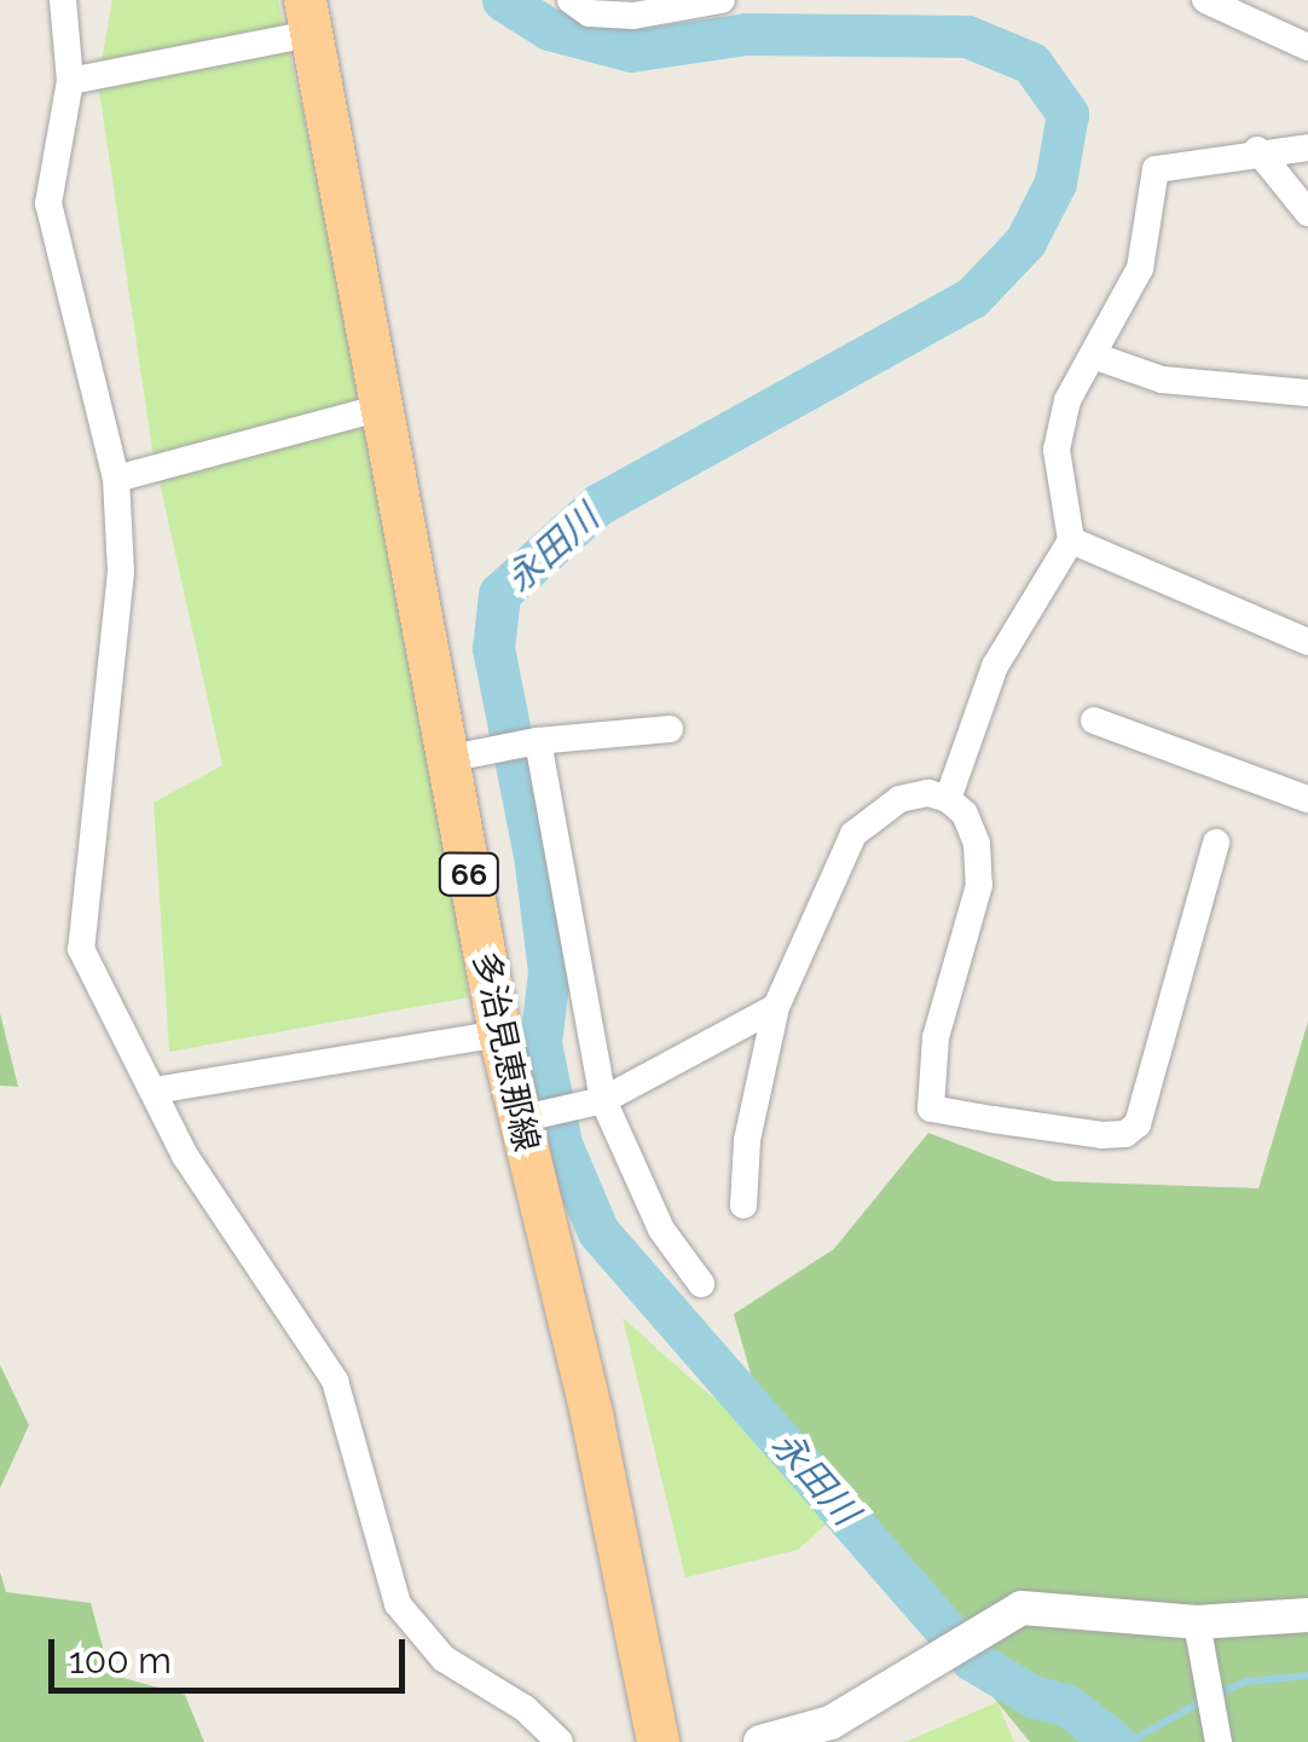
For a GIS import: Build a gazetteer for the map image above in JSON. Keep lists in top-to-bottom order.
{
  "streets": {
    "main road": ["66", "多治見恵那線"]
  },
  "water": ["永田川"],
  "scale_bar": "100 m"
}
